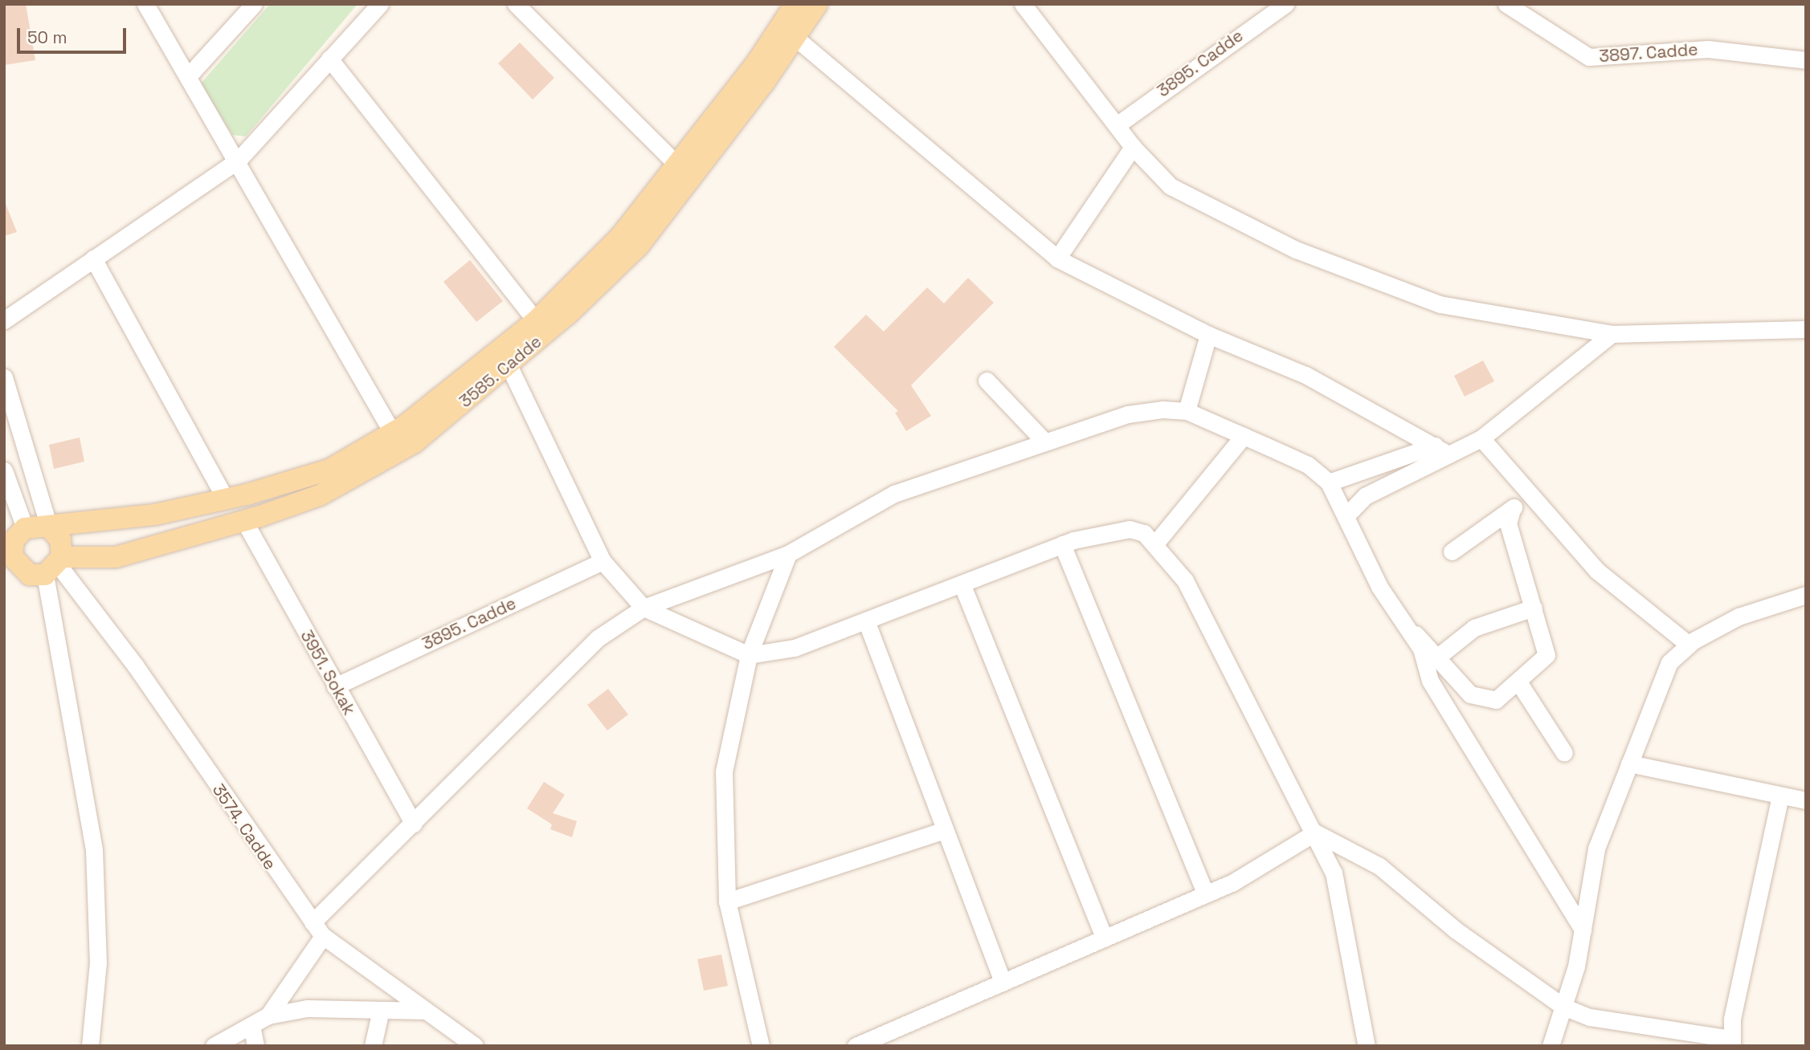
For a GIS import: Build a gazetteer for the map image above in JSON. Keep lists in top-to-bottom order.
{
  "streets": {
    "main road": ["3585. Cadde"],
    "street": [
      "3897. Cadde",
      "3895. Cadde",
      "3951. Sokak",
      "3574. Cadde"
    ]
  },
  "crossings": [
    ["3895. Cadde", "3951. Sokak"],
    ["3585. Cadde", "3951. Sokak"],
    ["3585. Cadde", "3574. Cadde"]
  ],
  "scale_bar": "50 m"
}
